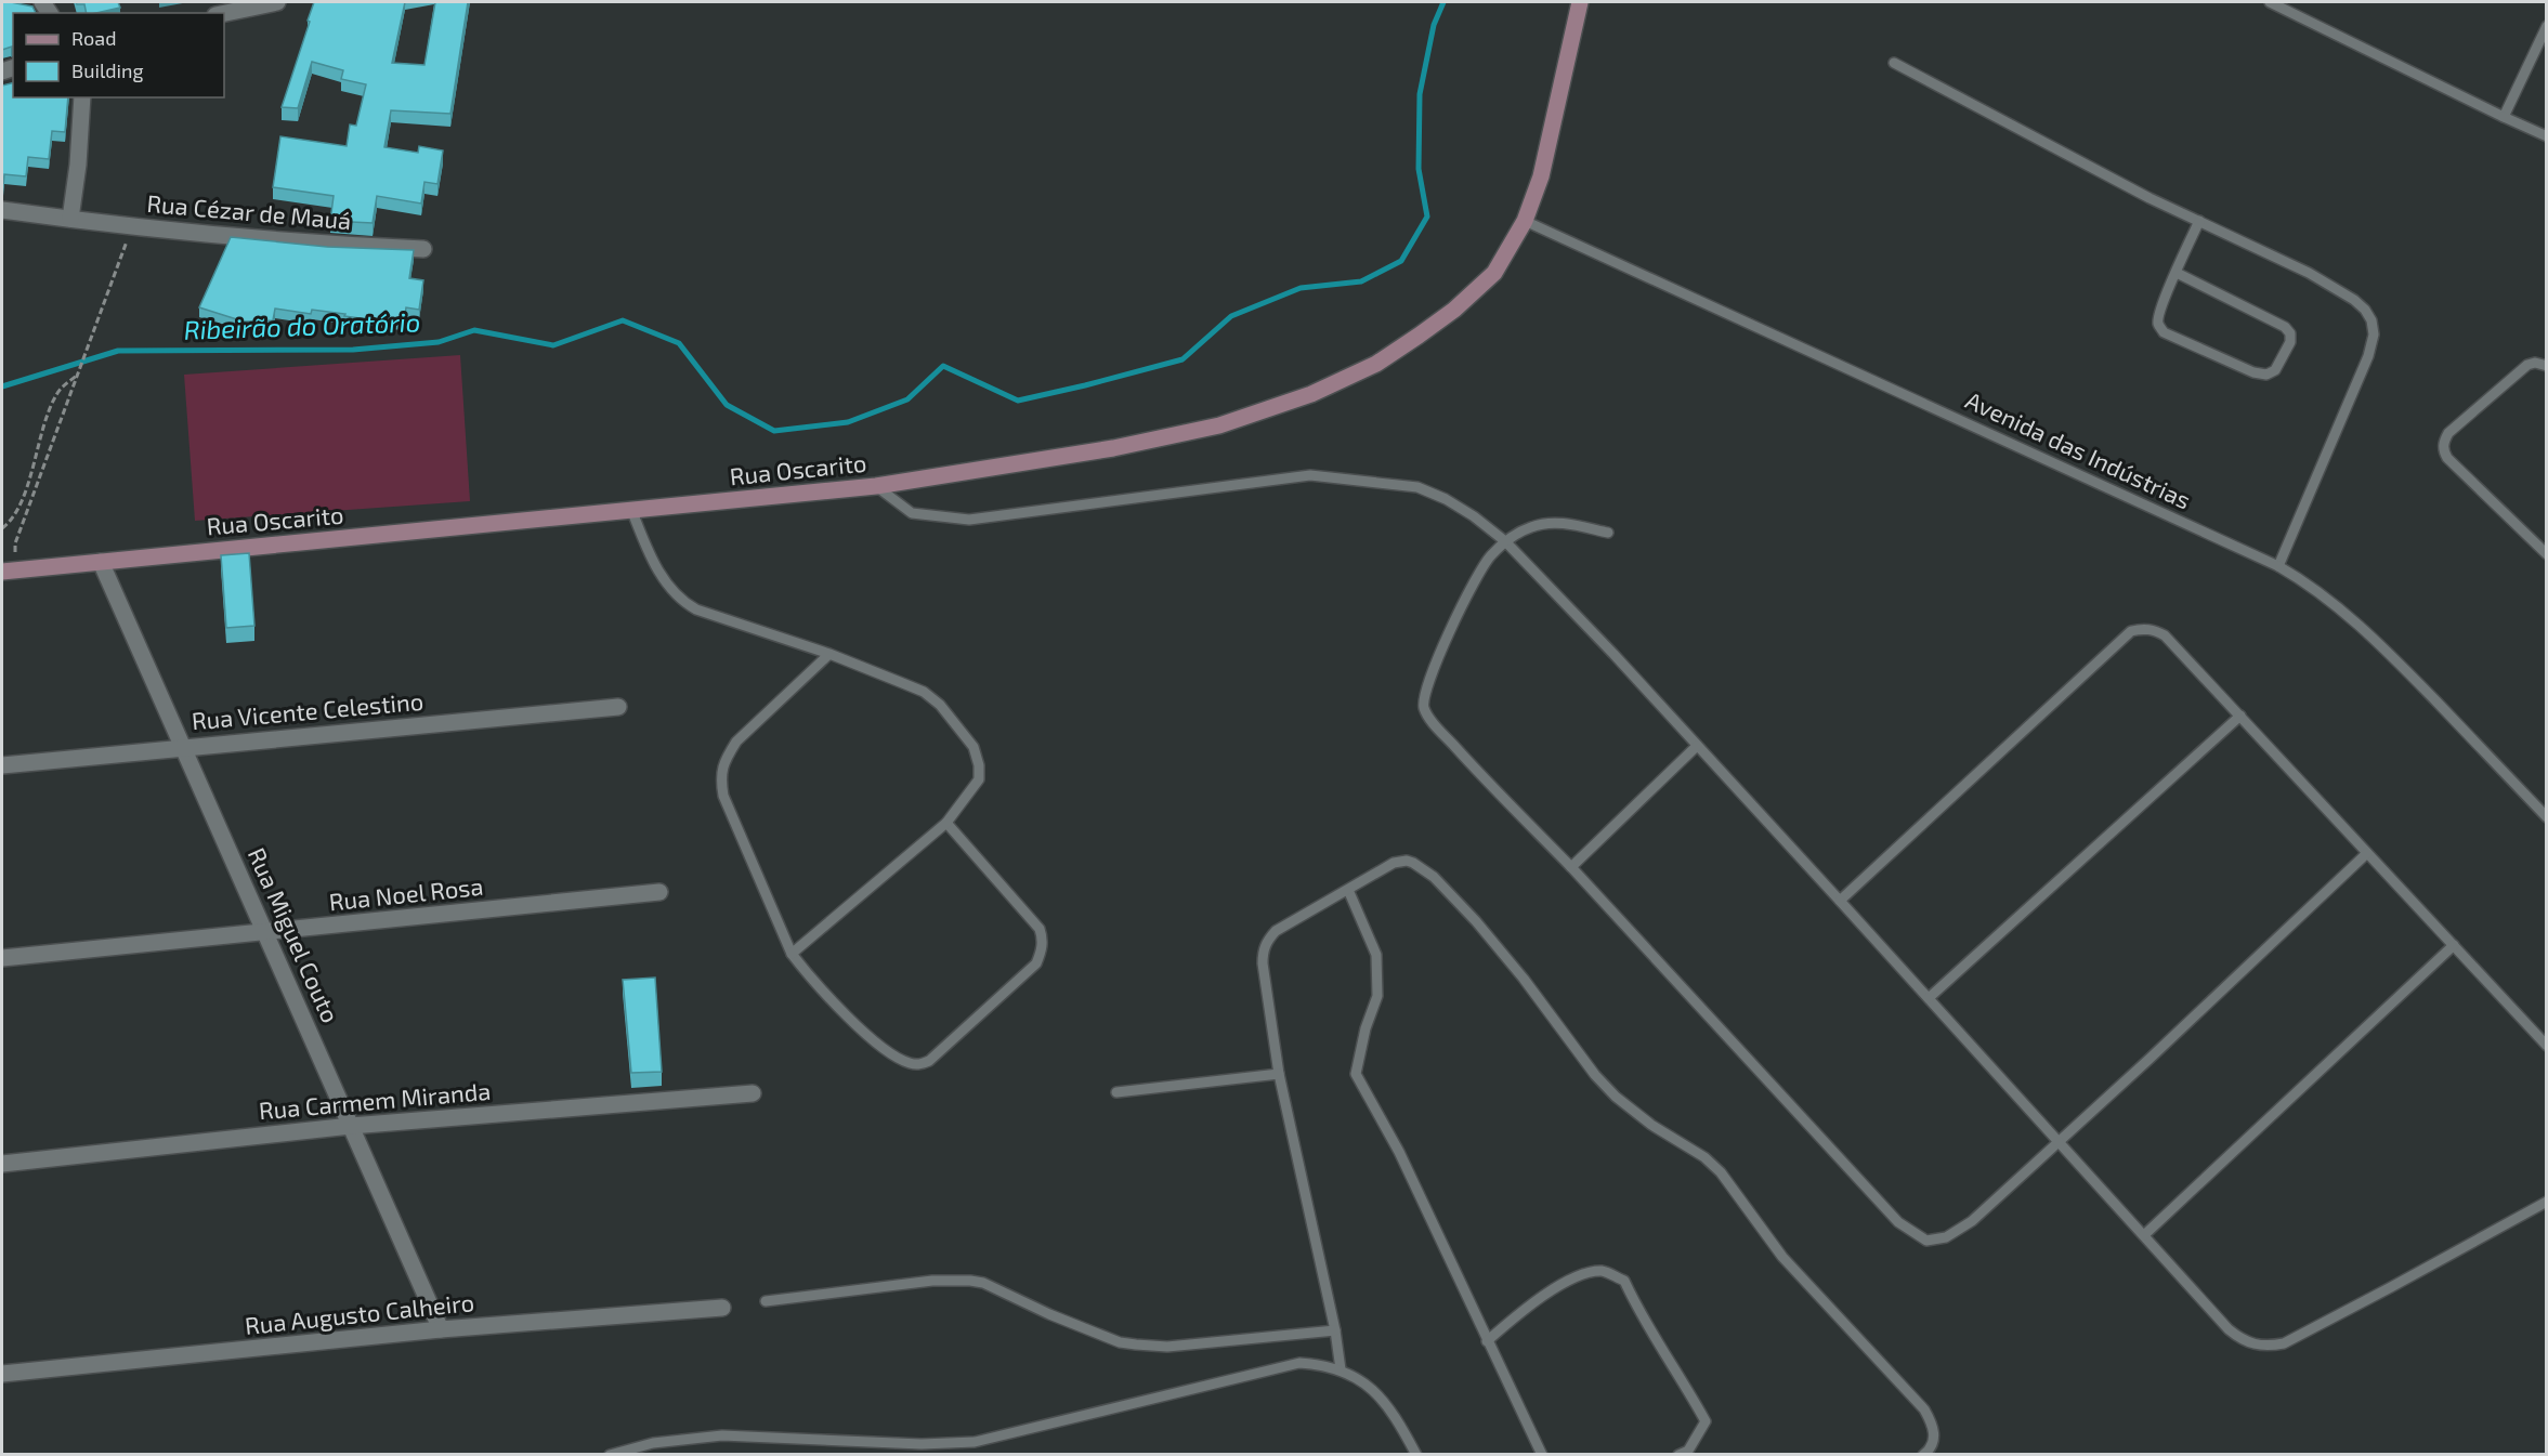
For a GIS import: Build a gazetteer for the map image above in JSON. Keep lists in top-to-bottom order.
{
  "streets": {
    "main road": ["Rua Oscarito"],
    "street": [
      "Rua Cézar de Mauá",
      "Rua Vicente Celestino",
      "Rua Noel Rosa",
      "Rua Miguel Couto",
      "Rua Carmem Miranda",
      "Rua Augusto Calheiro"
    ],
    "lane": ["Avenida das Indústrias"]
  },
  "crossings": [
    ["Avenida das Indústrias", "Rua Oscarito"],
    ["Rua Oscarito", "Rua Miguel Couto"],
    ["Rua Vicente Celestino", "Rua Miguel Couto"],
    ["Rua Noel Rosa", "Rua Miguel Couto"],
    ["Rua Miguel Couto", "Rua Carmem Miranda"],
    ["Rua Miguel Couto", "Rua Augusto Calheiro"]
  ],
  "water": ["Ribeirão do Oratório"],
  "legend": ["Road", "Building"]
}
